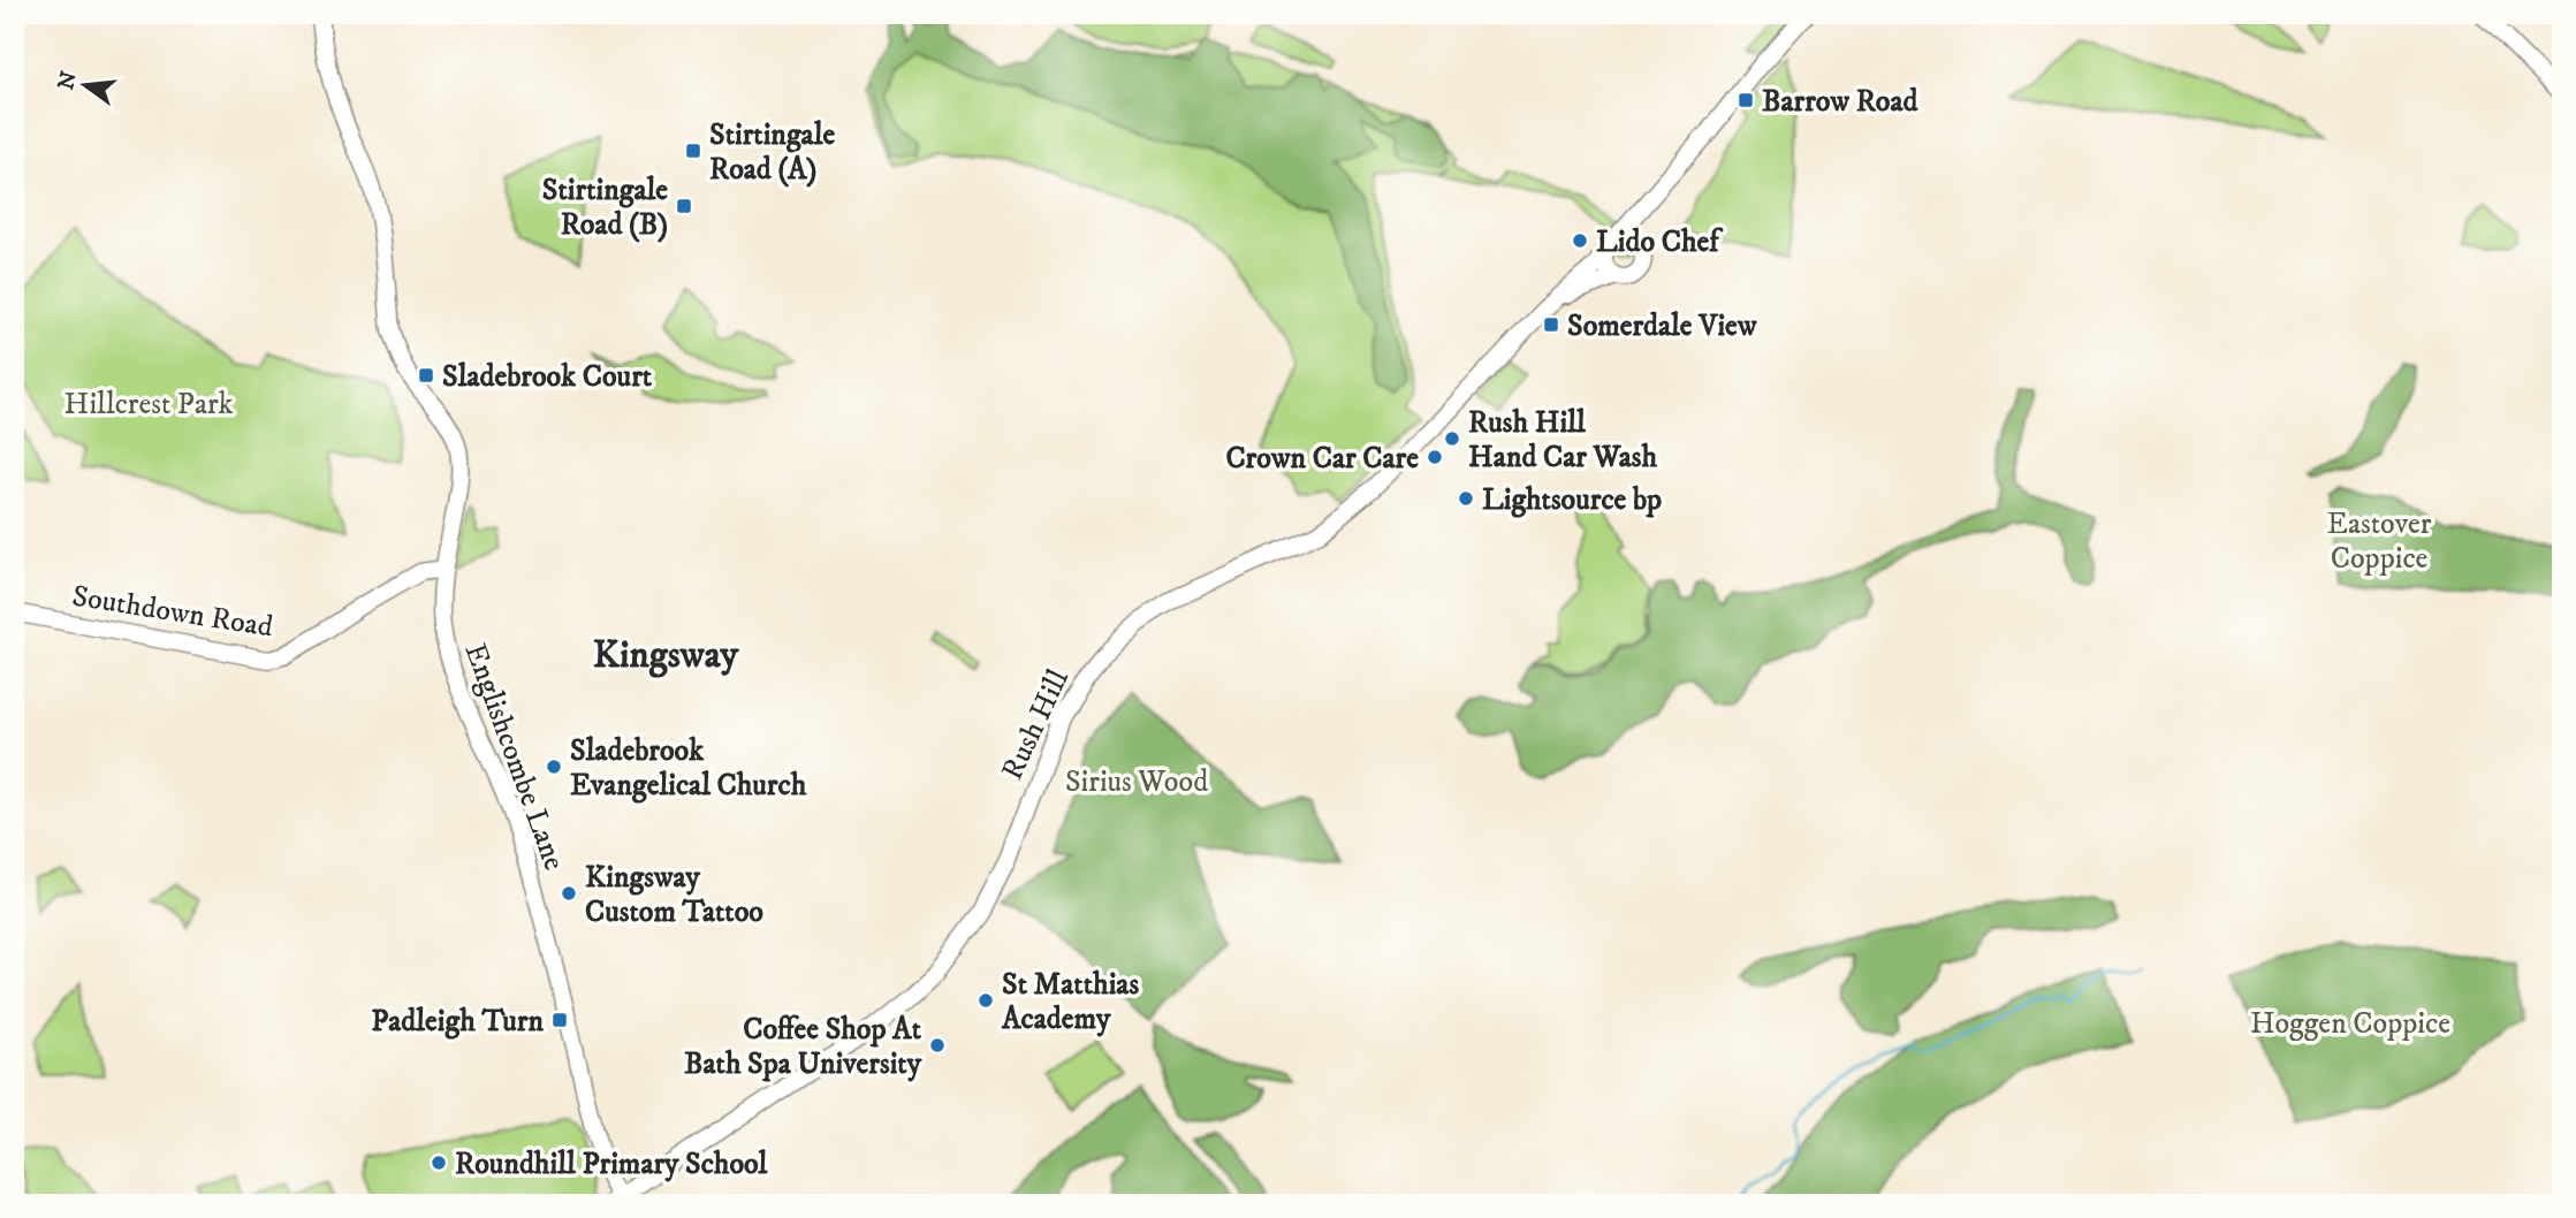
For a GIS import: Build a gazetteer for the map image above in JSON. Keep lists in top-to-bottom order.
{
  "streets": {
    "street": ["Southdown Road", "Rush Hill", "Englishcombe Lane"]
  },
  "crossings": [
    ["Southdown Road", "Englishcombe Lane"],
    ["Rush Hill", "Englishcombe Lane"]
  ],
  "districts": ["Kingsway"],
  "parks": [
    "Hillcrest Park",
    "Eastover Coppice",
    "Sirius Wood",
    "Hoggen Coppice"
  ],
  "places": {
    "transit": [
      "Barrow Road",
      "Stirtingale Road (A)",
      "Stirtingale Road (B)",
      "Somerdale View",
      "Sladebrook Court",
      "Padleigh Turn"
    ],
    "other": [
      "Lido Chef",
      "Rush Hill Hand Car Wash",
      "Crown Car Care",
      "Lightsource bp",
      "Sladebrook Evangelical Church",
      "Kingsway Custom Tattoo",
      "St Matthias Academy",
      "Coffee Shop At Bath Spa University",
      "Roundhill Primary School"
    ]
  },
  "north": "left"
}
